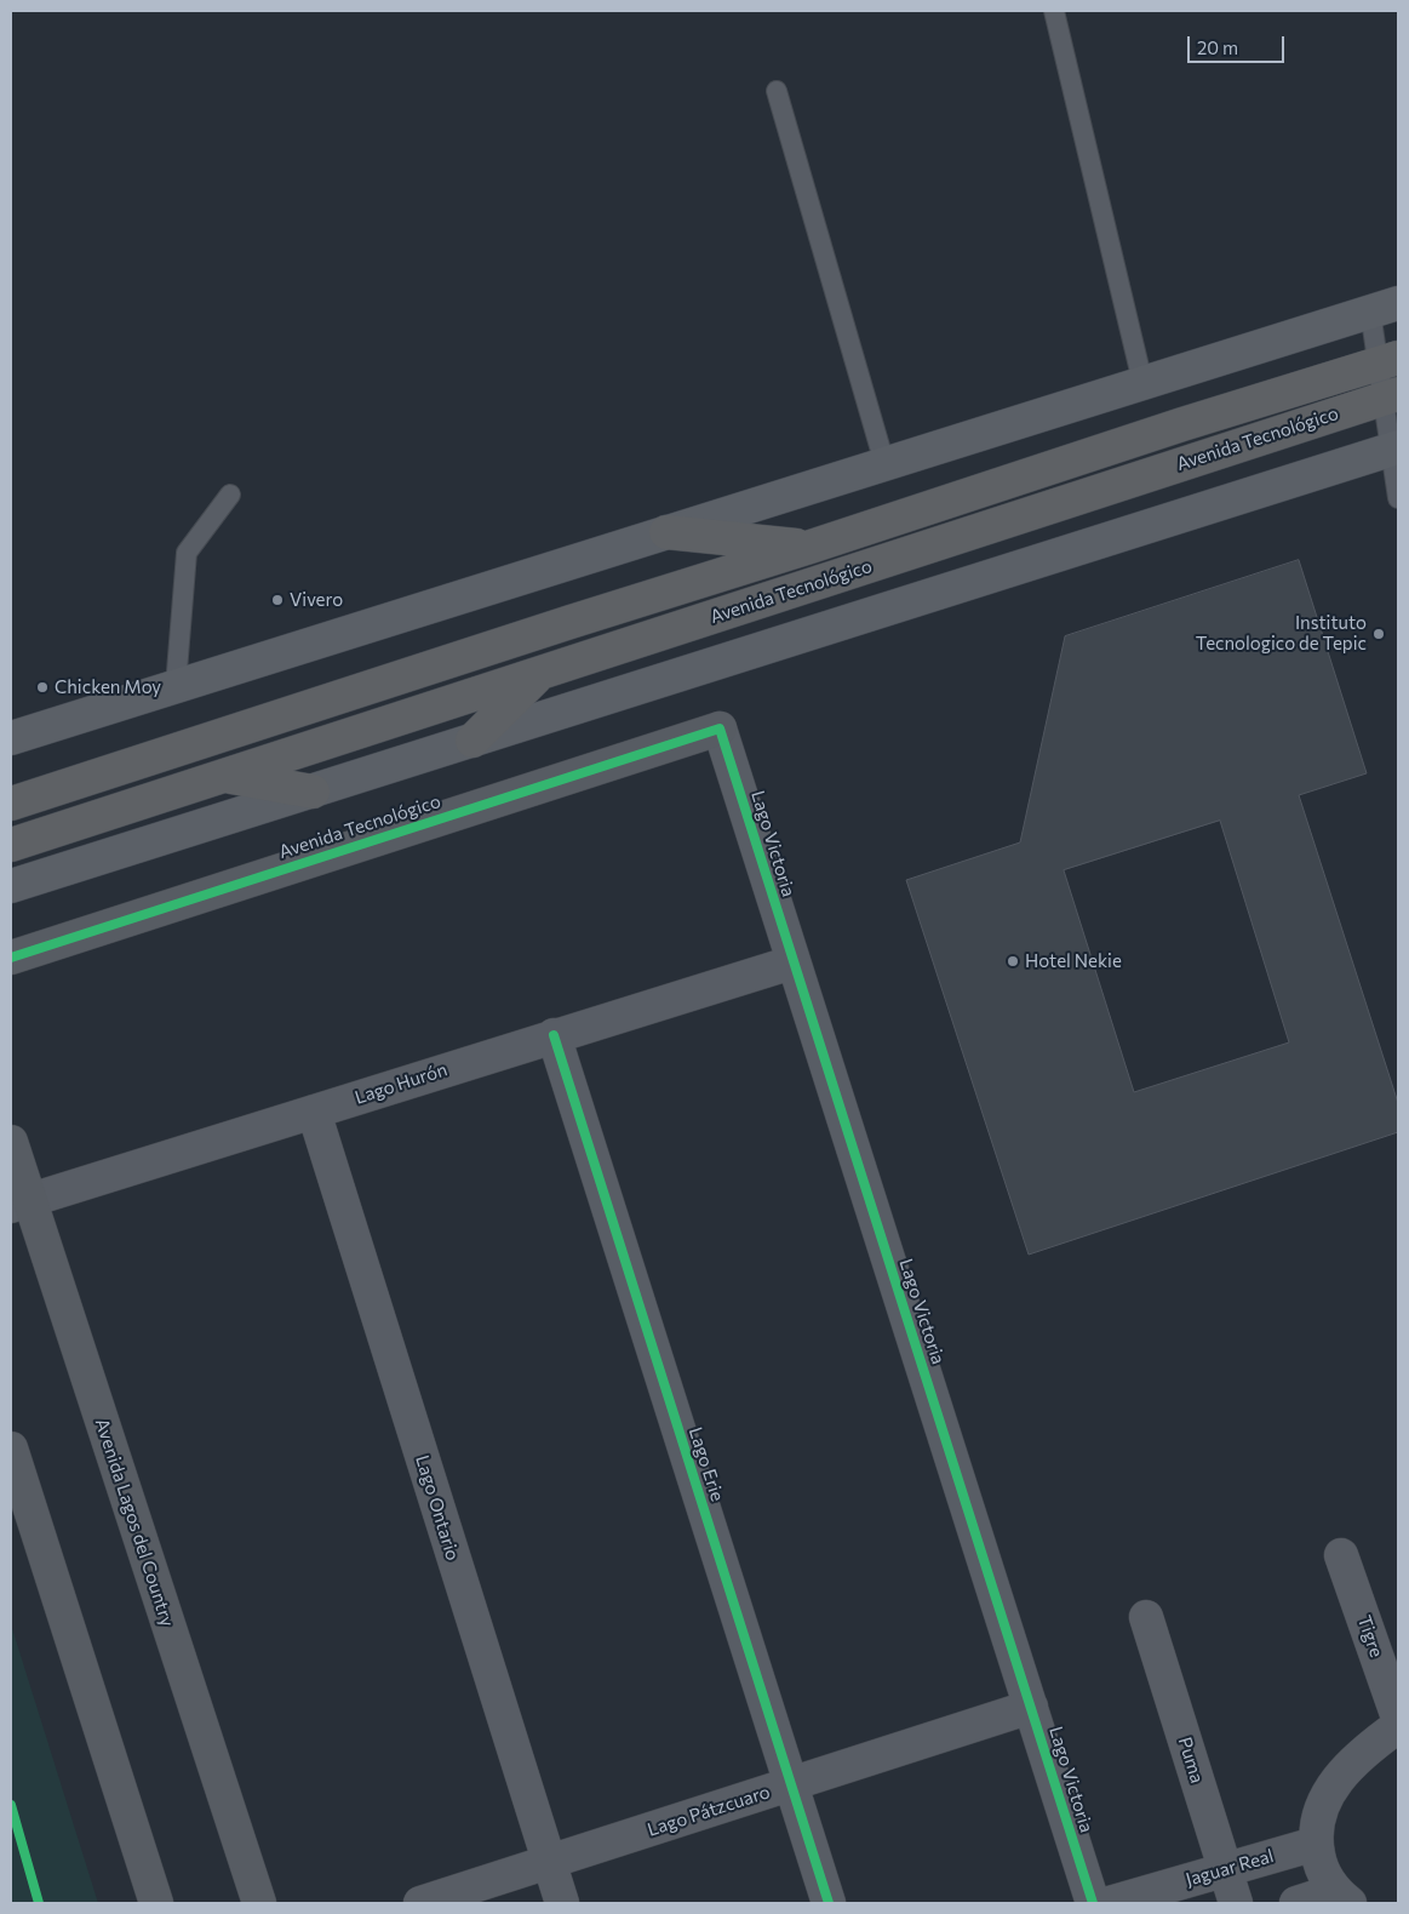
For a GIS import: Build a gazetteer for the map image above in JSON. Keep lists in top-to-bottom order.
{
  "streets": {
    "highway": ["Avenida Tecnológico"],
    "street": [
      "Lago Victoria",
      "Lago Hurón",
      "Lago Erie",
      "Lago Ontario",
      "Avenida Lagos del Country",
      "Tigre",
      "Puma",
      "Lago Pátzcuaro",
      "Jaguar Real"
    ]
  },
  "crossings": [
    ["Avenida Tecnológico", "Lago Victoria"],
    ["Lago Victoria", "Lago Hurón"],
    ["Lago Victoria", "Lago Pátzcuaro"],
    ["Lago Hurón", "Lago Erie"],
    ["Lago Hurón", "Lago Ontario"],
    ["Lago Hurón", "Avenida Lagos del Country"],
    ["Lago Erie", "Lago Pátzcuaro"],
    ["Lago Ontario", "Lago Pátzcuaro"],
    ["Puma", "Jaguar Real"]
  ],
  "places": [
    "Vivero",
    "Instituto Tecnologico de Tepic",
    "Chicken Moy",
    "Hotel Nekie"
  ],
  "scale_bar": "20 m"
}
